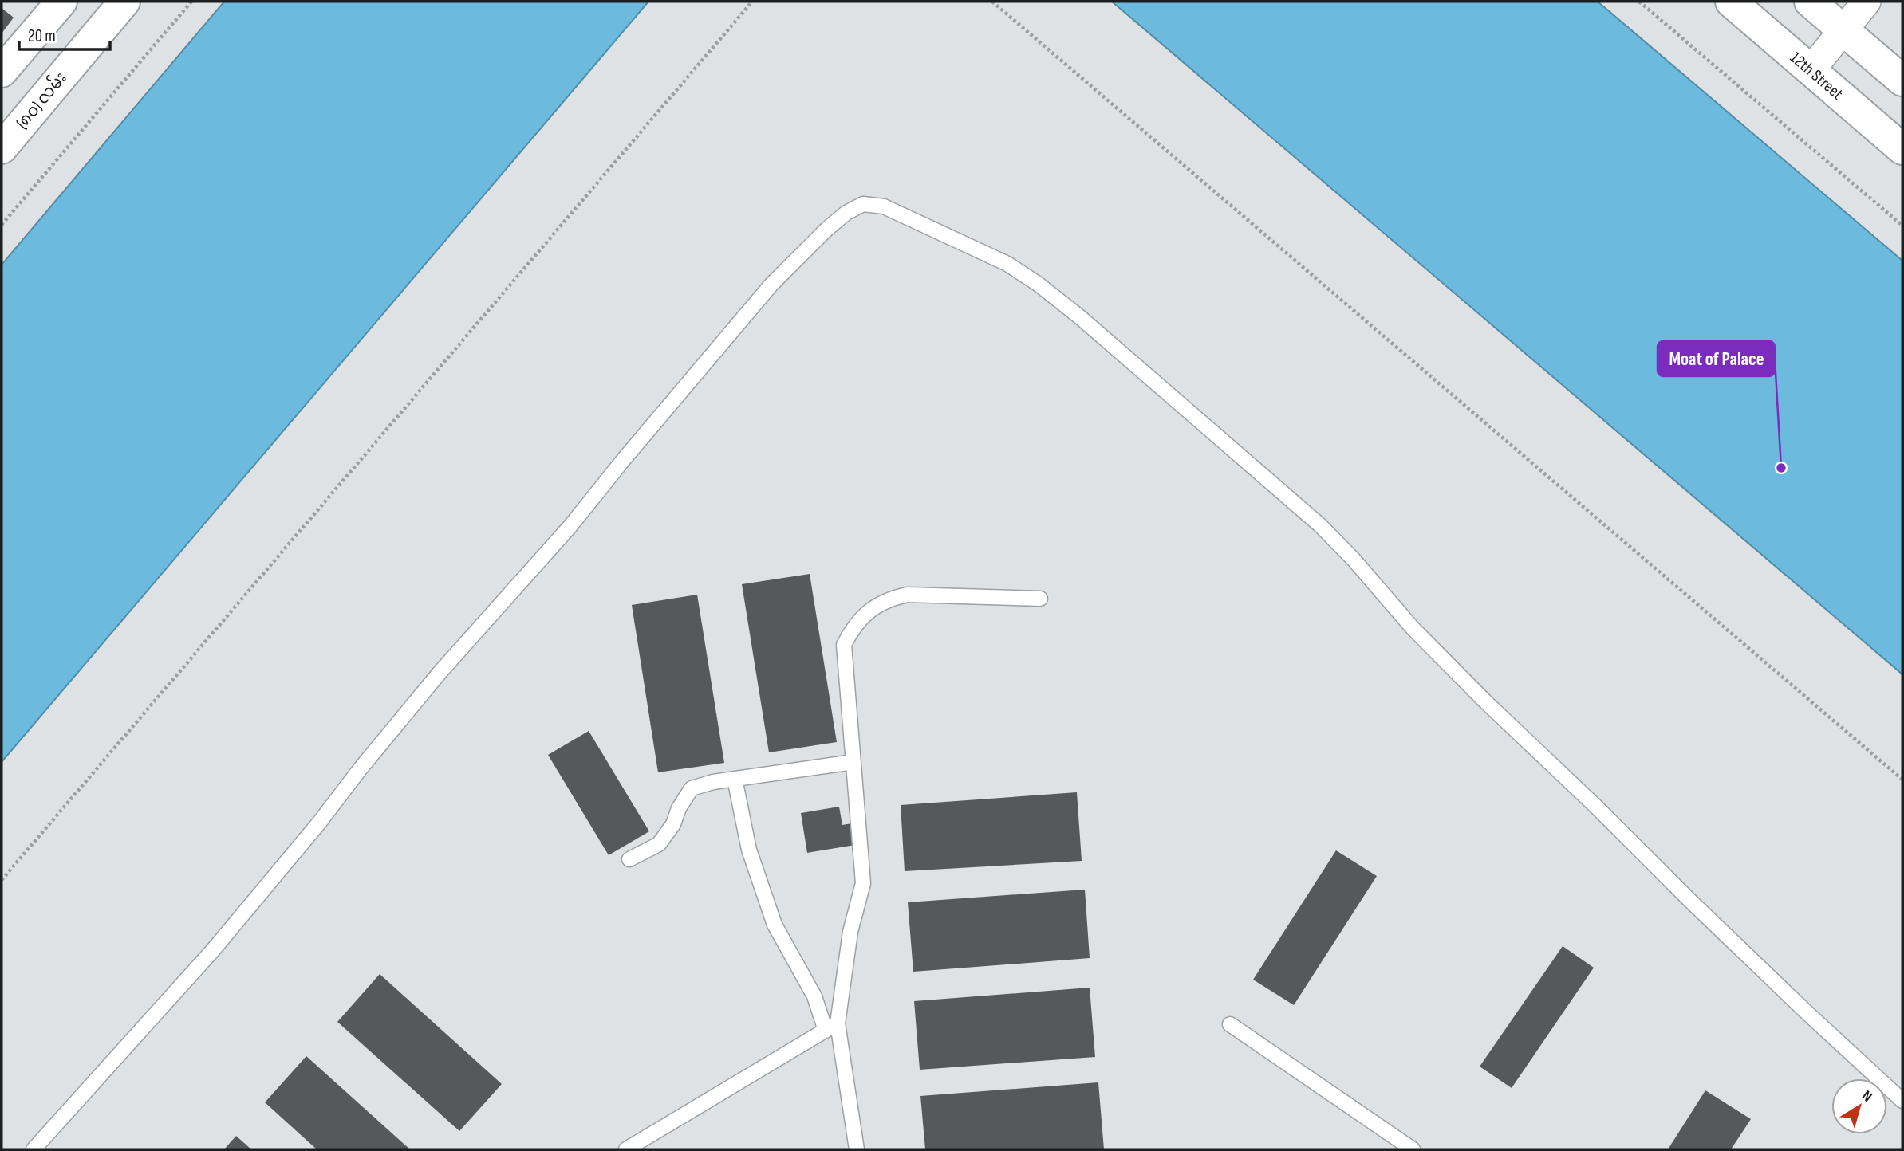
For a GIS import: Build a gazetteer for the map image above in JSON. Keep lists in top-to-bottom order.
{
  "streets": {
    "main road": ["12th Street", "(၈၀) လမ်း"]
  },
  "places": ["Moat of Palace"],
  "scale_bar": "20 m",
  "north": "top right"
}
